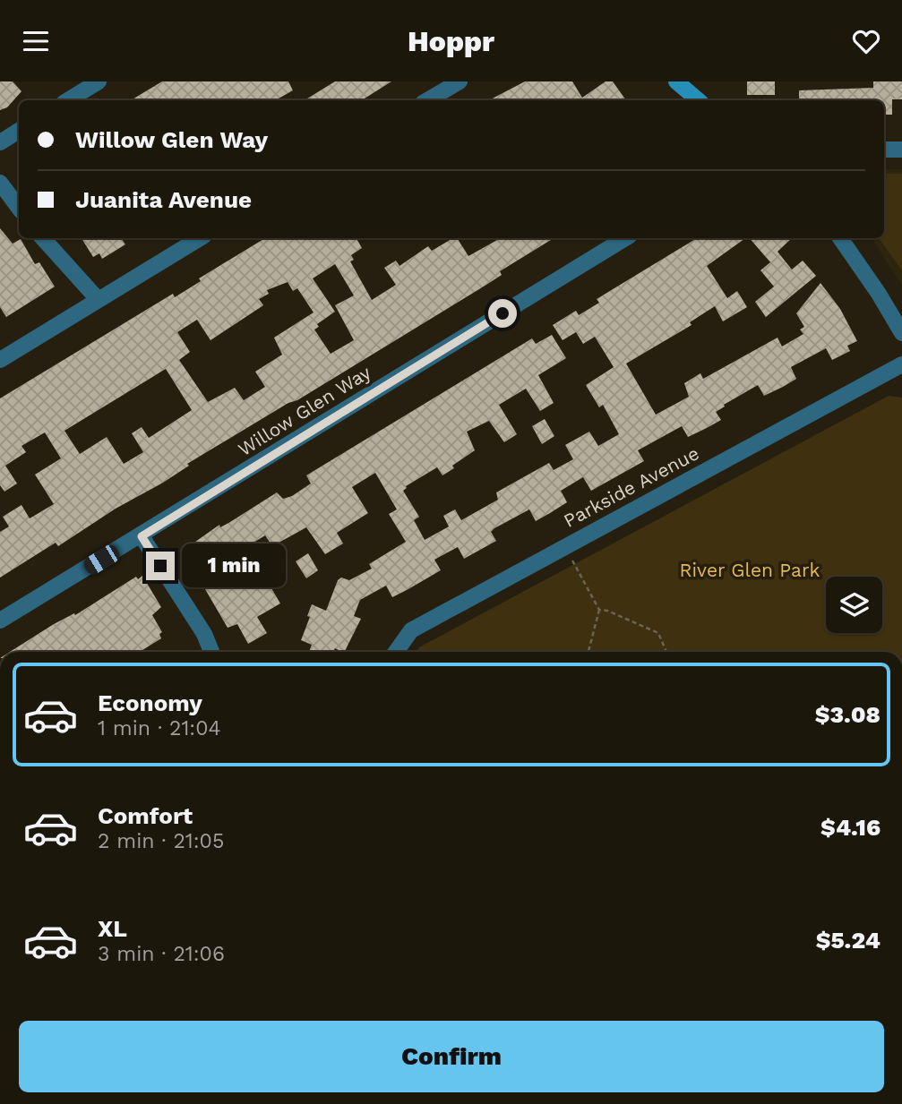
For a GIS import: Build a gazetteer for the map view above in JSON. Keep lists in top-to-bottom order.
{
  "streets": {
    "street": ["Willow Glen Way", "Parkside Avenue"]
  },
  "parks": ["River Glen Park"],
  "page": {
    "header": "Hoppr",
    "banner": ["Willow Glen Way", "Juanita Avenue"],
    "bubble": "1 min",
    "list": [
      {
        "name": "Economy",
        "note": "1 min · 21:04",
        "value": "$3.08"
      },
      {
        "name": "Comfort",
        "note": "2 min · 21:05",
        "value": "$4.16"
      },
      {
        "name": "XL",
        "note": "3 min · 21:06",
        "value": "$5.24"
      }
    ],
    "buttons": "Confirm"
  }
}
